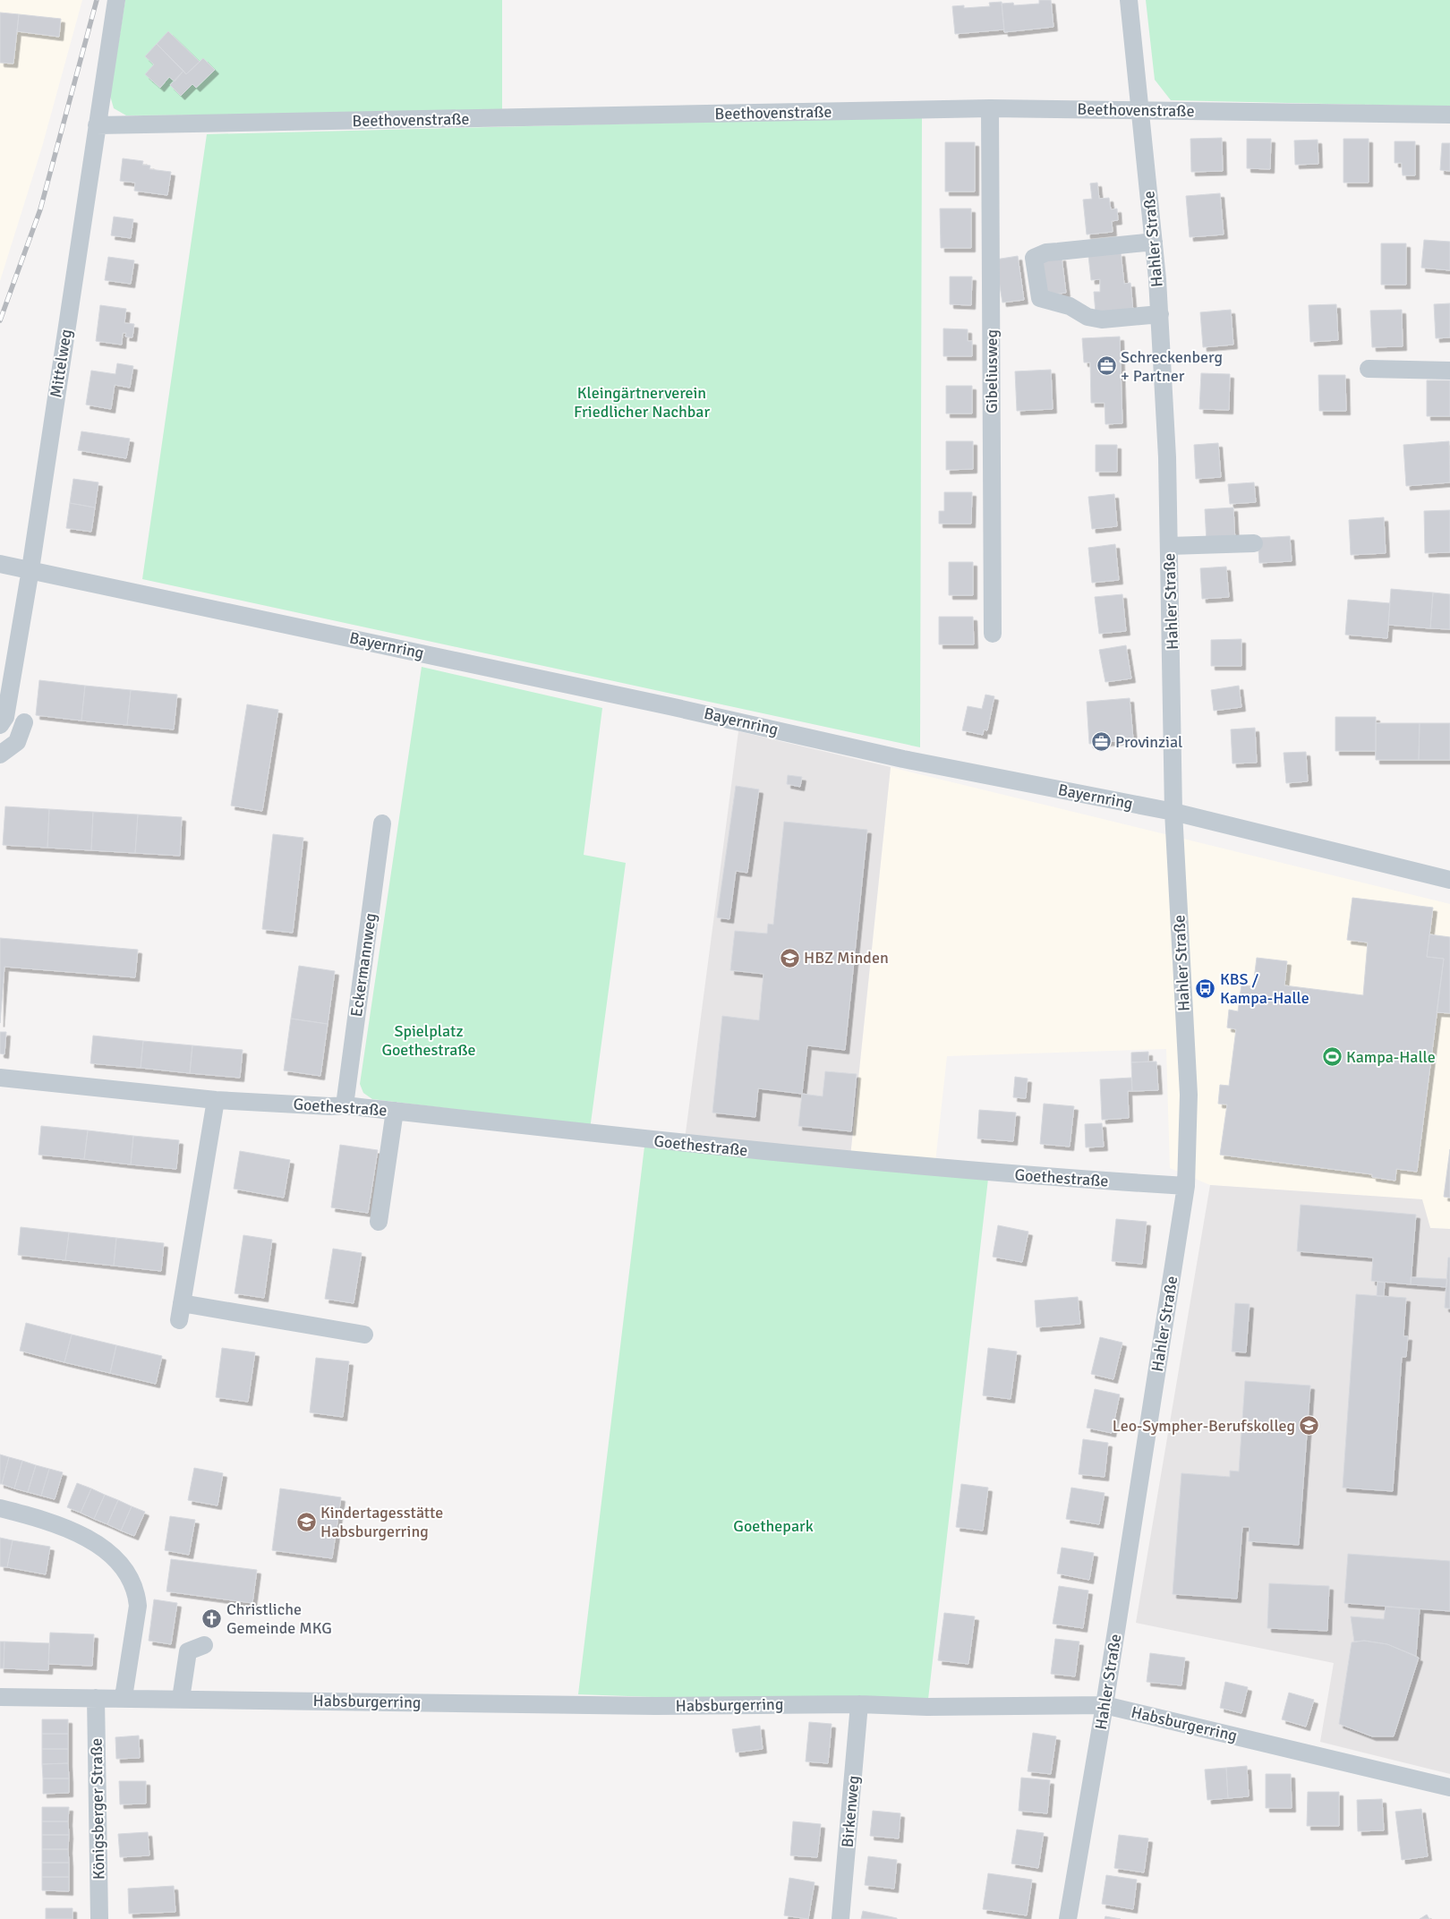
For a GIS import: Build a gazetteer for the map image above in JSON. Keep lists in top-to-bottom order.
{
  "streets": {
    "street": [
      "Beethovenstraße",
      "Hahler Straße",
      "Mittelweg",
      "Gibeliusweg",
      "Bayernring",
      "Eckermannweg",
      "Goethestraße",
      "Habsburgerring",
      "Königsberger Straße",
      "Birkenweg"
    ]
  },
  "crossings": [
    ["Beethovenstraße", "Hahler Straße"],
    ["Beethovenstraße", "Mittelweg"],
    ["Beethovenstraße", "Gibeliusweg"],
    ["Hahler Straße", "Bayernring"],
    ["Hahler Straße", "Goethestraße"],
    ["Hahler Straße", "Habsburgerring"],
    ["Mittelweg", "Bayernring"],
    ["Eckermannweg", "Goethestraße"],
    ["Habsburgerring", "Königsberger Straße"],
    ["Habsburgerring", "Birkenweg"]
  ],
  "parks": ["Kleingärtnerverein Friedlicher Nachbar", "Spielplatz Goethestraße", "Goethepark"],
  "places": {
    "office": ["Schreckenberg + Partner", "Provinzial"],
    "school or university": ["HBZ Minden", "Leo-Sympher-Berufskolleg", "Kindertagesstätte Habsburgerring"],
    "bus stop": ["KBS / Kampa-Halle"],
    "sports": ["Kampa-Halle"],
    "church": ["Christliche Gemeinde MKG"]
  }
}
